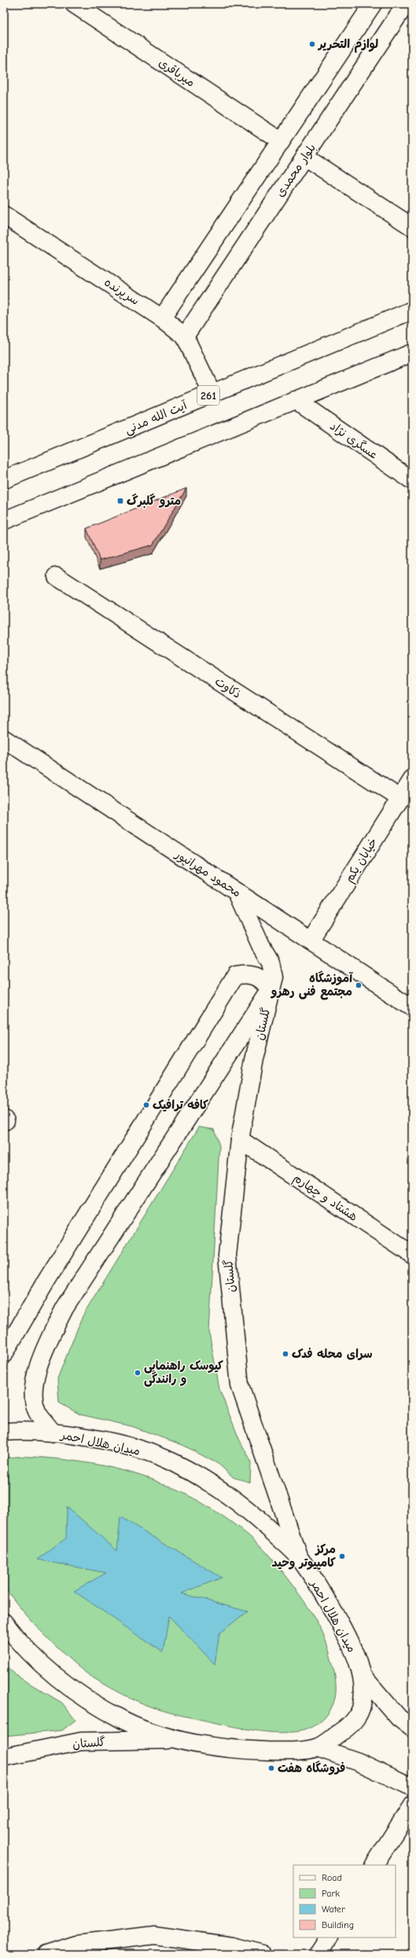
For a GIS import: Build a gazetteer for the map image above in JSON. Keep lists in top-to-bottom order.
{
  "streets": {
    "street": [
      "میرباقری",
      "بلوار محمدی",
      "سرپرنده",
      "261",
      "آیت الله مدنی",
      "عسگری نژاد",
      "ذکاوت",
      "خیابان یکم",
      "محمود مهرانپور",
      "گلستان",
      "هشتاد و چهارم",
      "میدان هلال احمر"
    ]
  },
  "crossings": [
    ["بلوار محمدی", "سرپرنده"],
    ["سرپرنده", "آیت الله مدنی"],
    ["ذکاوت", "خیابان یکم"],
    ["خیابان یکم", "محمود مهرانپور"],
    ["محمود مهرانپور", "گلستان"],
    ["گلستان", "هشتاد و چهارم"],
    ["گلستان", "میدان هلال احمر"]
  ],
  "places": {
    "other": [
      "لوازم التحریر",
      "آموزشگاه مجتمع فنی رهرو",
      "کافه ترافیک",
      "سرای محله فدک",
      "کیوسک راهنمایی و رانندگی",
      "مرکز کامپیوتر وحید",
      "فروشگاه هفت"
    ],
    "transit": ["مترو گلبرگ"]
  },
  "legend": [
    "Road",
    "Park",
    "Water",
    "Building"
  ]
}
